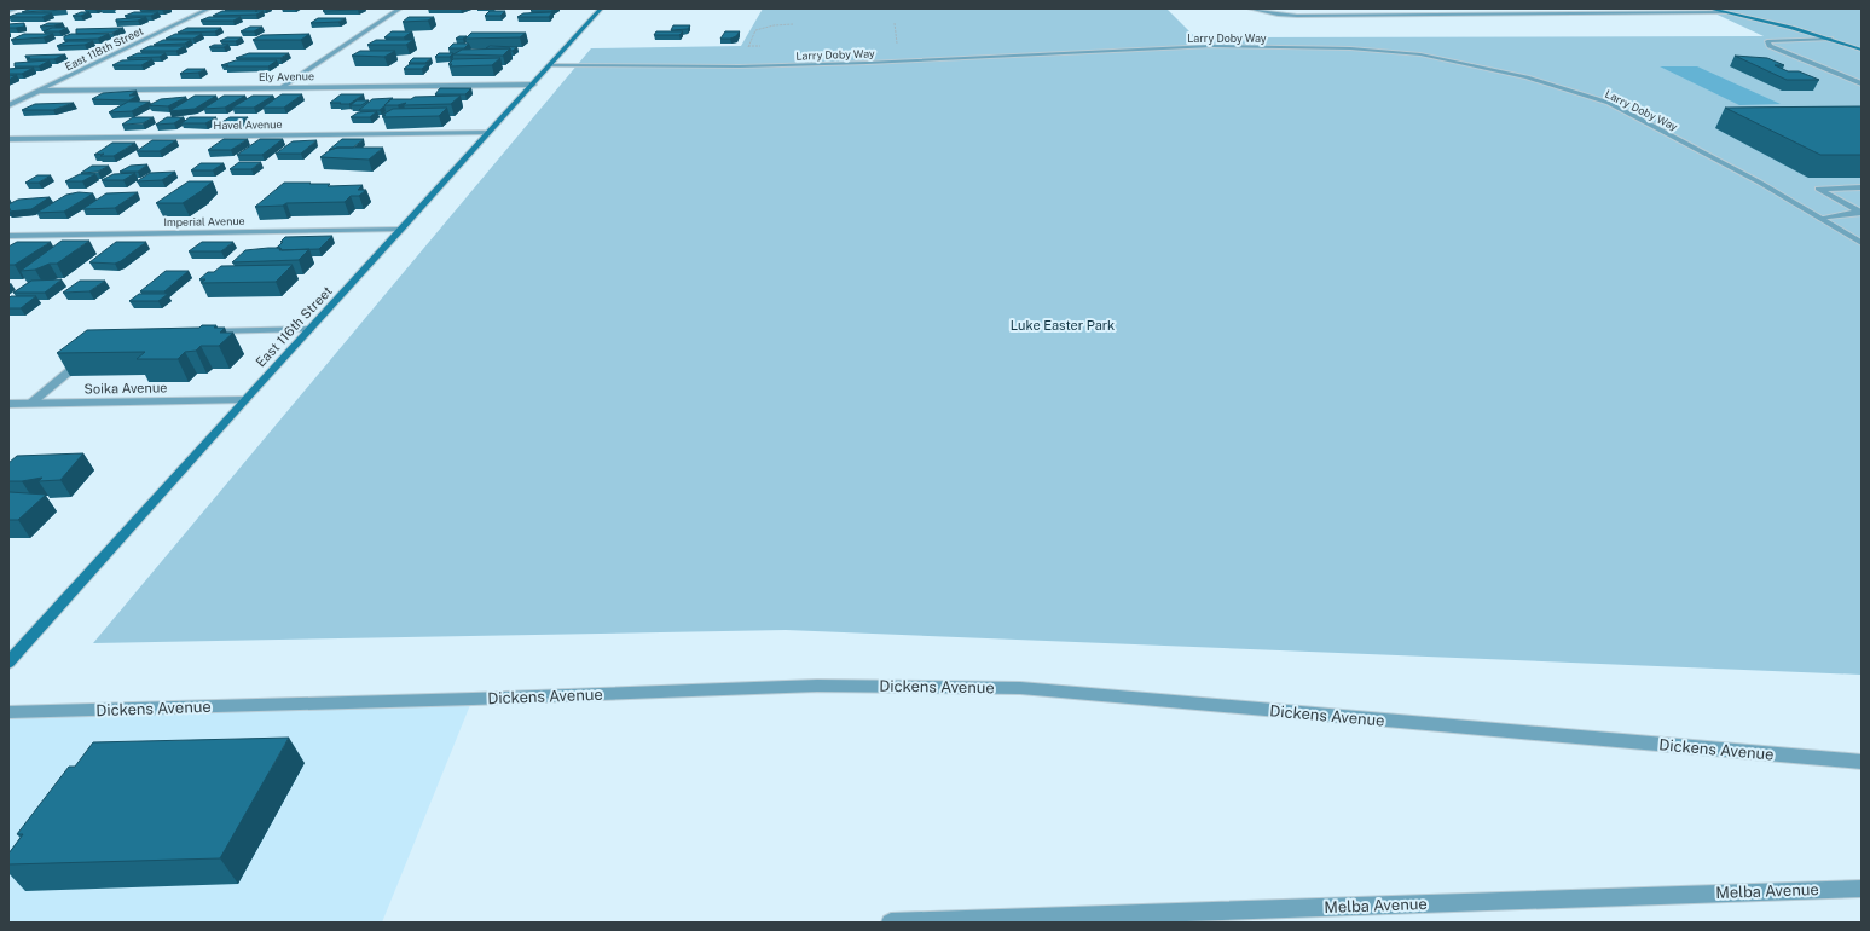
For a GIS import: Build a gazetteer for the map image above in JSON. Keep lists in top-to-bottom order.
{
  "streets": {
    "main road": ["East 116th Street"],
    "street": [
      "Larry Doby Way",
      "East 118th Street",
      "Ely Avenue",
      "Havel Avenue",
      "Imperial Avenue",
      "Soika Avenue",
      "Dickens Avenue",
      "Melba Avenue"
    ]
  },
  "crossings": [
    ["Larry Doby Way", "East 116th Street"],
    ["East 118th Street", "Ely Avenue"],
    ["Ely Avenue", "East 116th Street"],
    ["Havel Avenue", "East 116th Street"],
    ["Imperial Avenue", "East 116th Street"],
    ["East 116th Street", "Soika Avenue"]
  ],
  "parks": ["Luke Easter Park"]
}
